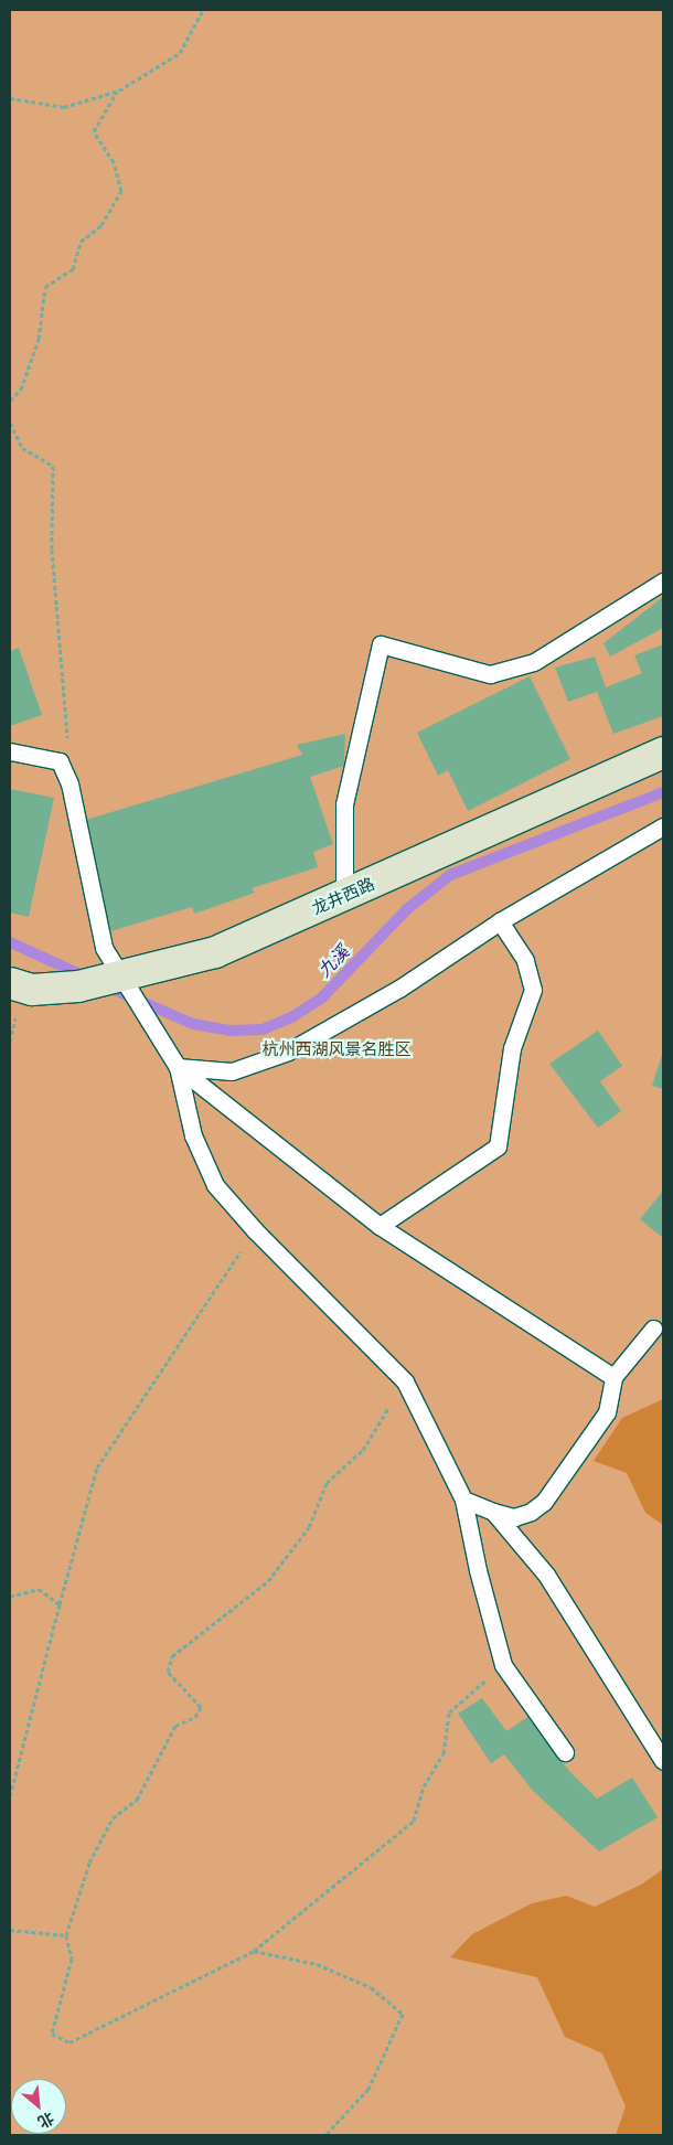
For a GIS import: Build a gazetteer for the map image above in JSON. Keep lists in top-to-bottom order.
{
  "streets": {
    "street": ["龙井西路"]
  },
  "water": ["九溪"],
  "parks": ["杭州西湖风景名胜区"],
  "north": "bottom right"
}
